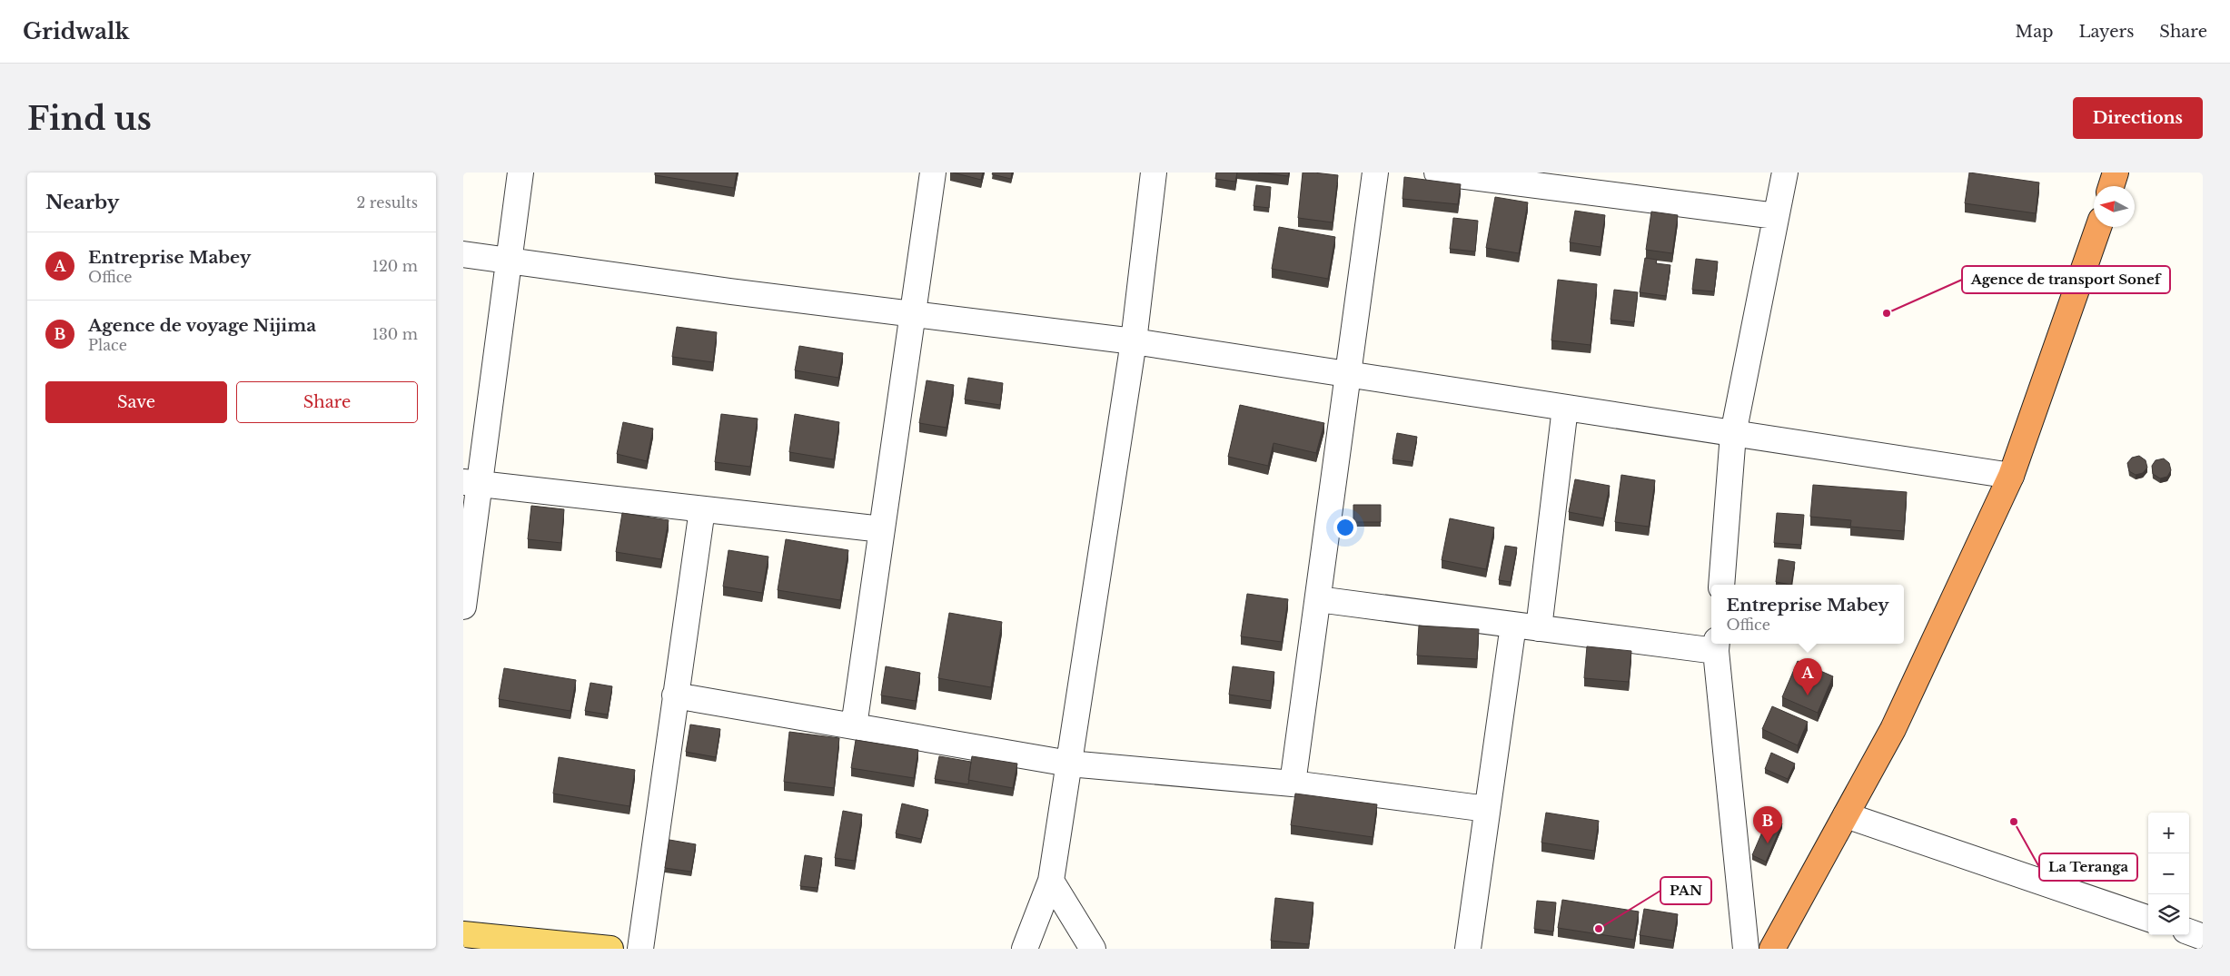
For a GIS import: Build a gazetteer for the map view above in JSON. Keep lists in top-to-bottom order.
{
  "places": ["Agence de transport Sonef", "La Teranga", "PAN"],
  "north": "left",
  "page": {
    "header": "Gridwalk",
    "nav": ["Map", "Layers", "Share"],
    "buttons": [
      "Directions",
      ["Save", "Share"]
    ],
    "title": "Find us",
    "heading": ["Nearby", "2 results"],
    "list": [
      {
        "mark": "A",
        "name": "Entreprise Mabey",
        "note": "Office",
        "value": "120 m"
      },
      {
        "mark": "B",
        "name": "Agence de voyage Nijima",
        "note": "Place",
        "value": "130 m"
      }
    ],
    "popup": ["Entreprise Mabey", "Office"],
    "pins": ["A", "B"],
    "map_buttons": ["+", "−"]
  }
}
